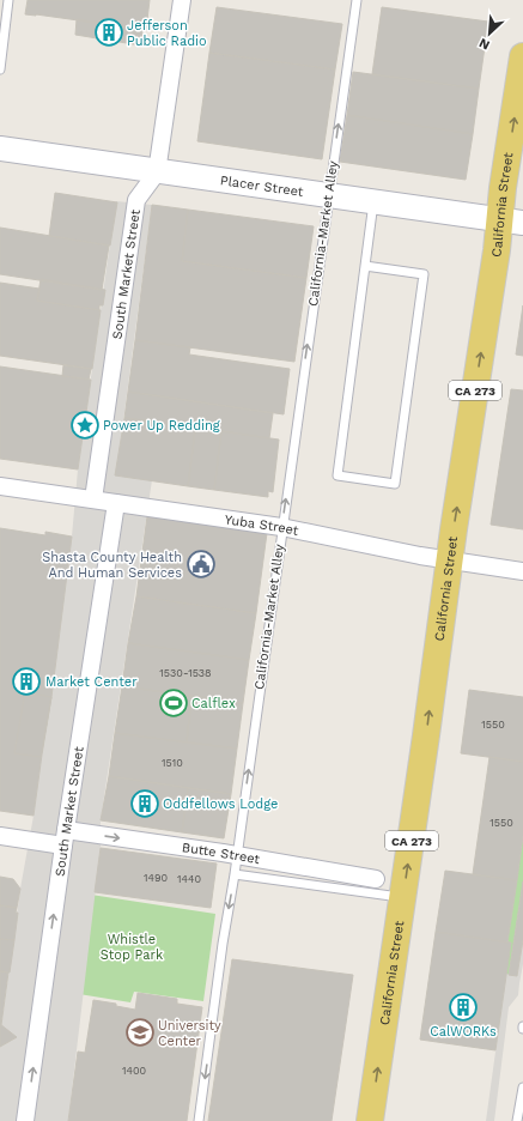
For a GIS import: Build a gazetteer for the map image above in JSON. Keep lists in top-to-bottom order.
{
  "streets": {
    "main road": ["Placer Street", "California Street", "CA 273"],
    "street": ["South Market Street", "Yuba Street", "Butte Street"],
    "lane": ["California-Market Alley"]
  },
  "crossings": [
    ["Placer Street", "California Street"],
    ["Placer Street", "California-Market Alley"],
    ["Placer Street", "South Market Street"],
    ["California Street", "Yuba Street"],
    ["California-Market Alley", "Yuba Street"],
    ["California-Market Alley", "Butte Street"],
    ["South Market Street", "Yuba Street"],
    ["South Market Street", "Butte Street"]
  ],
  "one_way": ["California Street", "Butte Street"],
  "parks": ["Whistle Stop Park"],
  "places": {
    "building": [
      "Jefferson Public Radio",
      "Market Center",
      "Oddfellows Lodge",
      "CalWORKs"
    ],
    "place": ["Power Up Redding"],
    "public building": ["Shasta County Health And Human Services"],
    "sports": ["Calflex"],
    "school or university": ["University Center"]
  },
  "house_numbers": [
    "1530-1538",
    "1550",
    "1510",
    "1550",
    "1490",
    "1440",
    "1400"
  ],
  "north": "bottom left"
}
